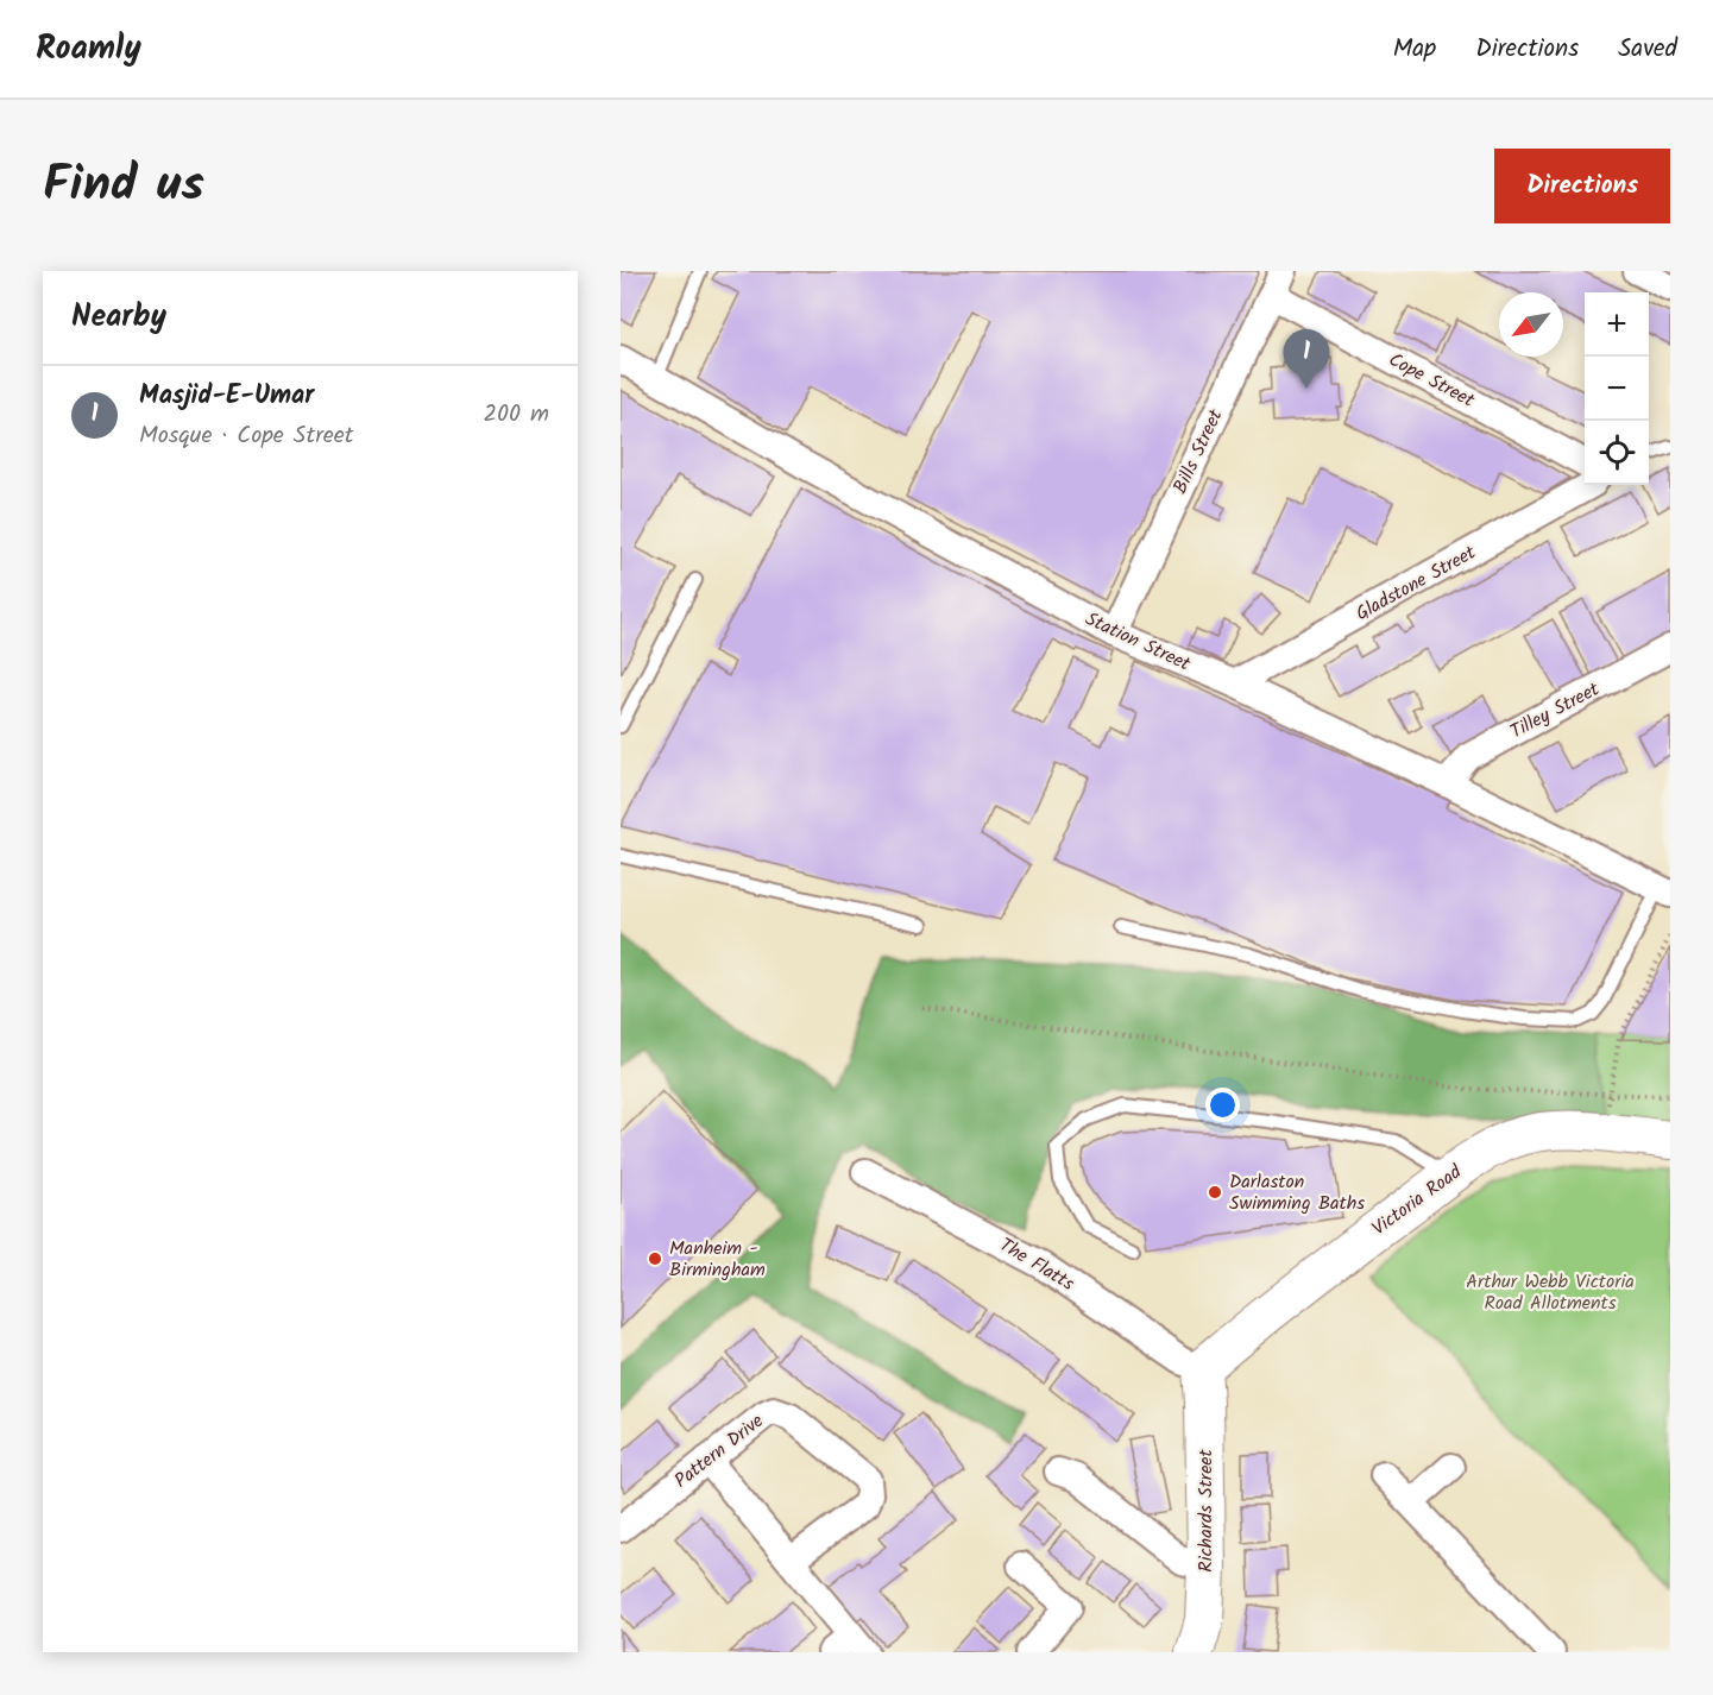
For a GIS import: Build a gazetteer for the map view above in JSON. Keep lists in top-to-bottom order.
{
  "streets": {
    "street": [
      "Cope Street",
      "Bills Street",
      "Gladstone Street",
      "Station Street",
      "Tilley Street",
      "Victoria Road",
      "The Flatts",
      "Pattern Drive",
      "Richards Street"
    ]
  },
  "crossings": [
    ["Cope Street", "Bills Street"],
    ["Bills Street", "Station Street"],
    ["Gladstone Street", "Station Street"],
    ["Station Street", "Tilley Street"],
    ["Victoria Road", "The Flatts"],
    ["Victoria Road", "Richards Street"],
    ["The Flatts", "Richards Street"]
  ],
  "parks": ["Arthur Webb Victoria Road Allotments"],
  "places": ["Darlaston Swimming Baths", "Manheim - Birmingham"],
  "north": "bottom left",
  "page": {
    "header": "Roamly",
    "nav": ["Map", "Directions", "Saved"],
    "title": "Find us",
    "buttons": "Directions",
    "heading": "Nearby",
    "map_buttons": ["+", "−"],
    "pins": "1",
    "list": [
      {
        "mark": "1",
        "name": "Masjid-E-Umar",
        "note": "Mosque · Cope Street",
        "value": "200 m"
      }
    ]
  }
}
